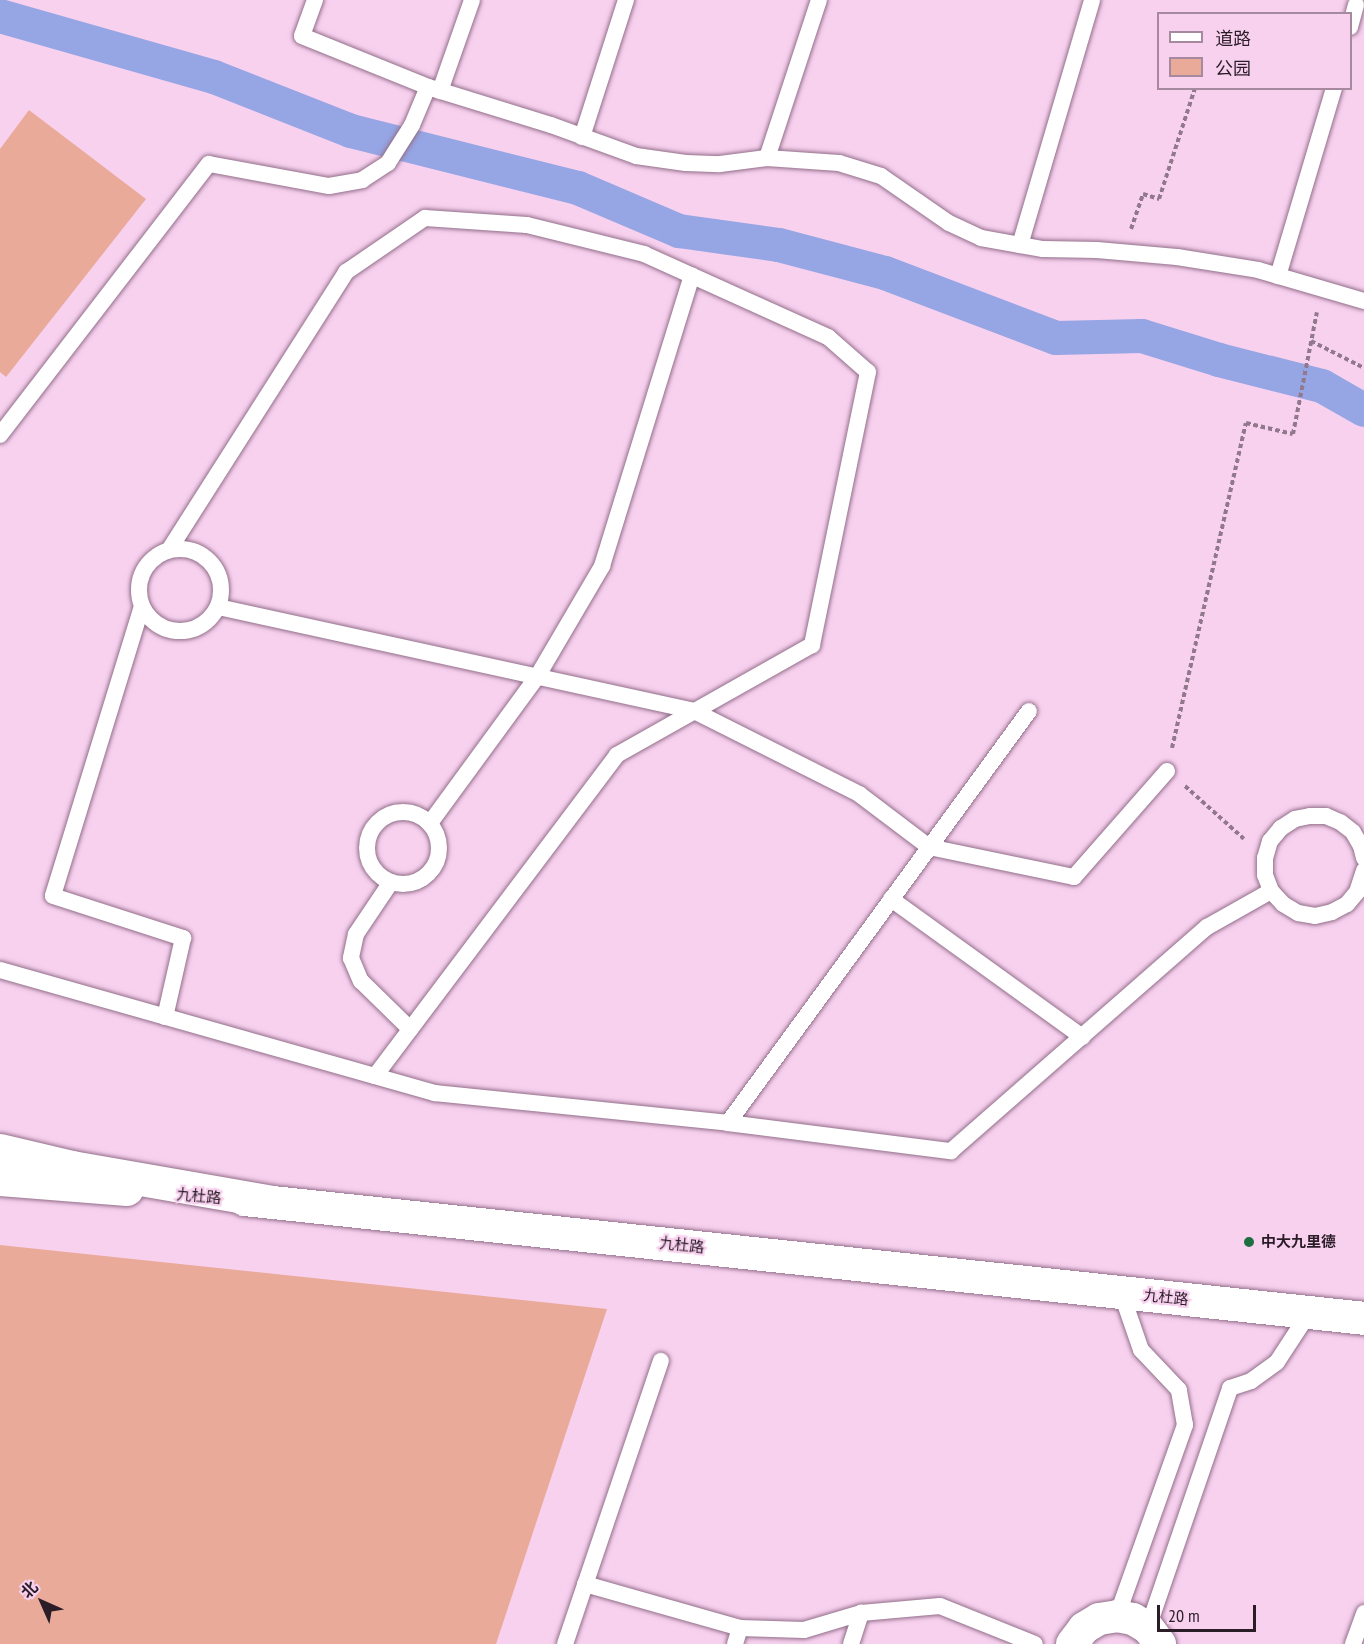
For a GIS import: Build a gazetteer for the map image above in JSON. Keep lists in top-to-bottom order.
{
  "streets": {
    "main road": ["九杜路"]
  },
  "places": ["中大九里德"],
  "legend": ["道路", "公园"],
  "scale_bar": "20 m",
  "north": "top left"
}
